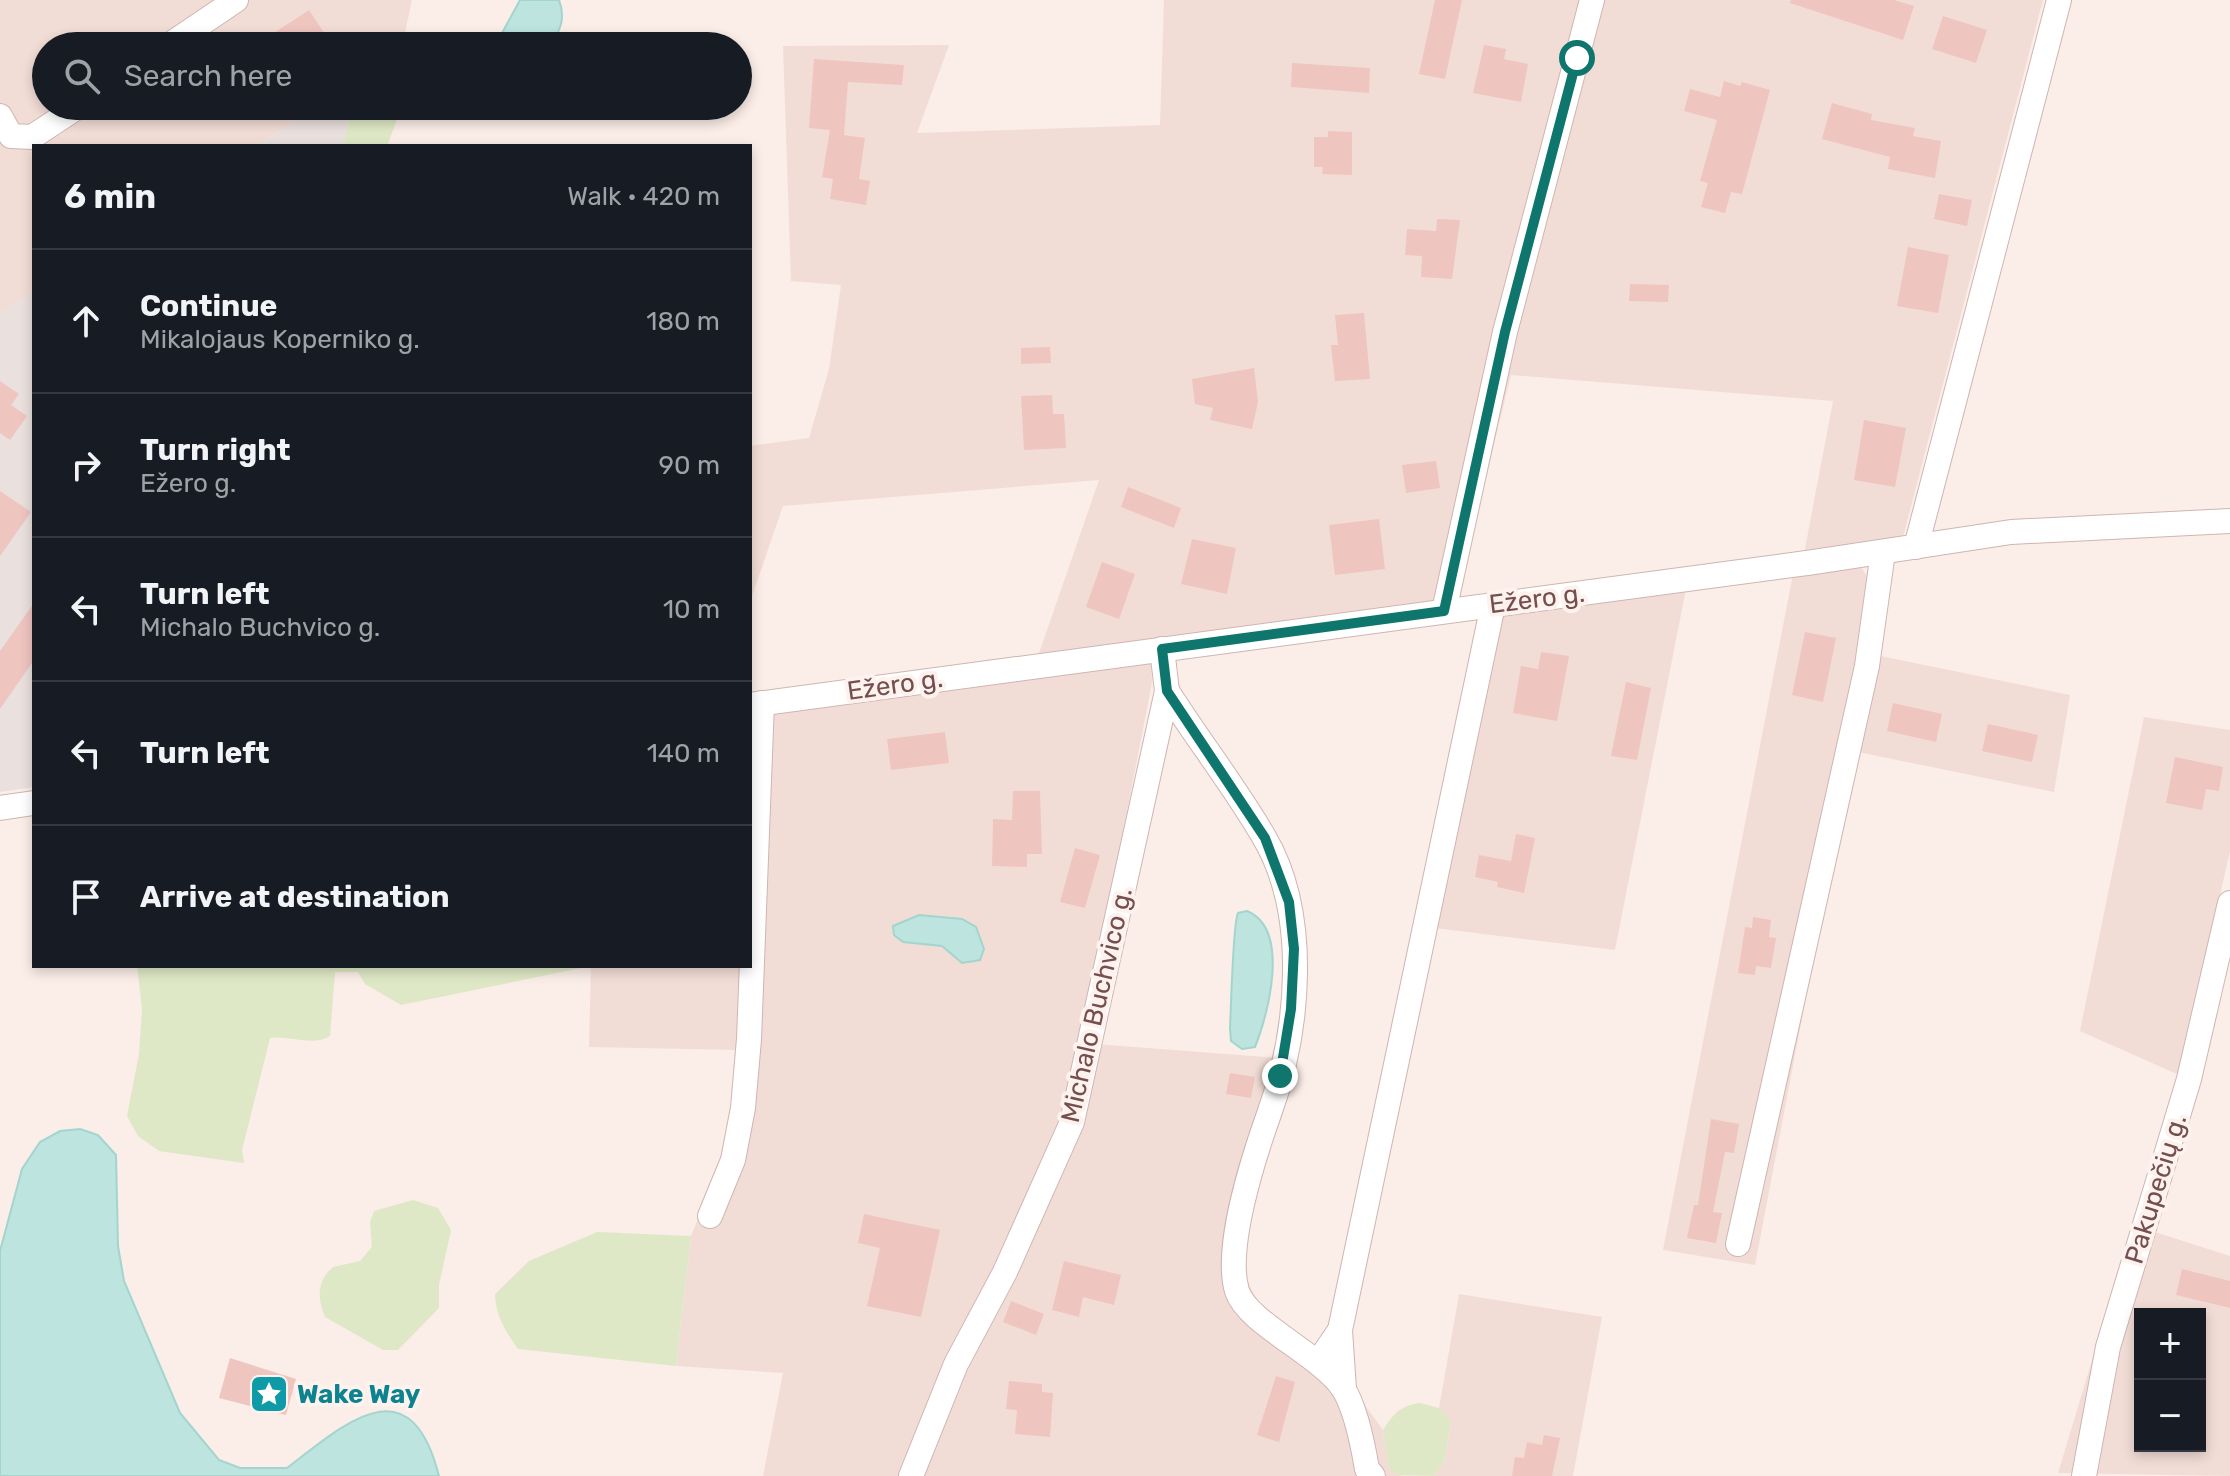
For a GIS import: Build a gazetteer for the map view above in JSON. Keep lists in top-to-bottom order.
{
  "streets": {
    "street": ["Ežero g.", "Michalo Buchvico g.", "Pakupečių g."]
  },
  "crossings": [
    ["Ežero g.", "Michalo Buchvico g."]
  ],
  "places": {
    "place": ["Wake Way"]
  },
  "page": {
    "search": "Search here",
    "heading": ["6 min", "Walk · 420 m"],
    "list": [
      ["Continue", "Mikalojaus Koperniko g.", "180 m"],
      ["Turn right", "Ežero g.", "90 m"],
      ["Turn left", "Michalo Buchvico g.", "10 m"],
      ["Turn left", "140 m"],
      "Arrive at destination"
    ],
    "map_buttons": ["+", "−"]
  }
}
